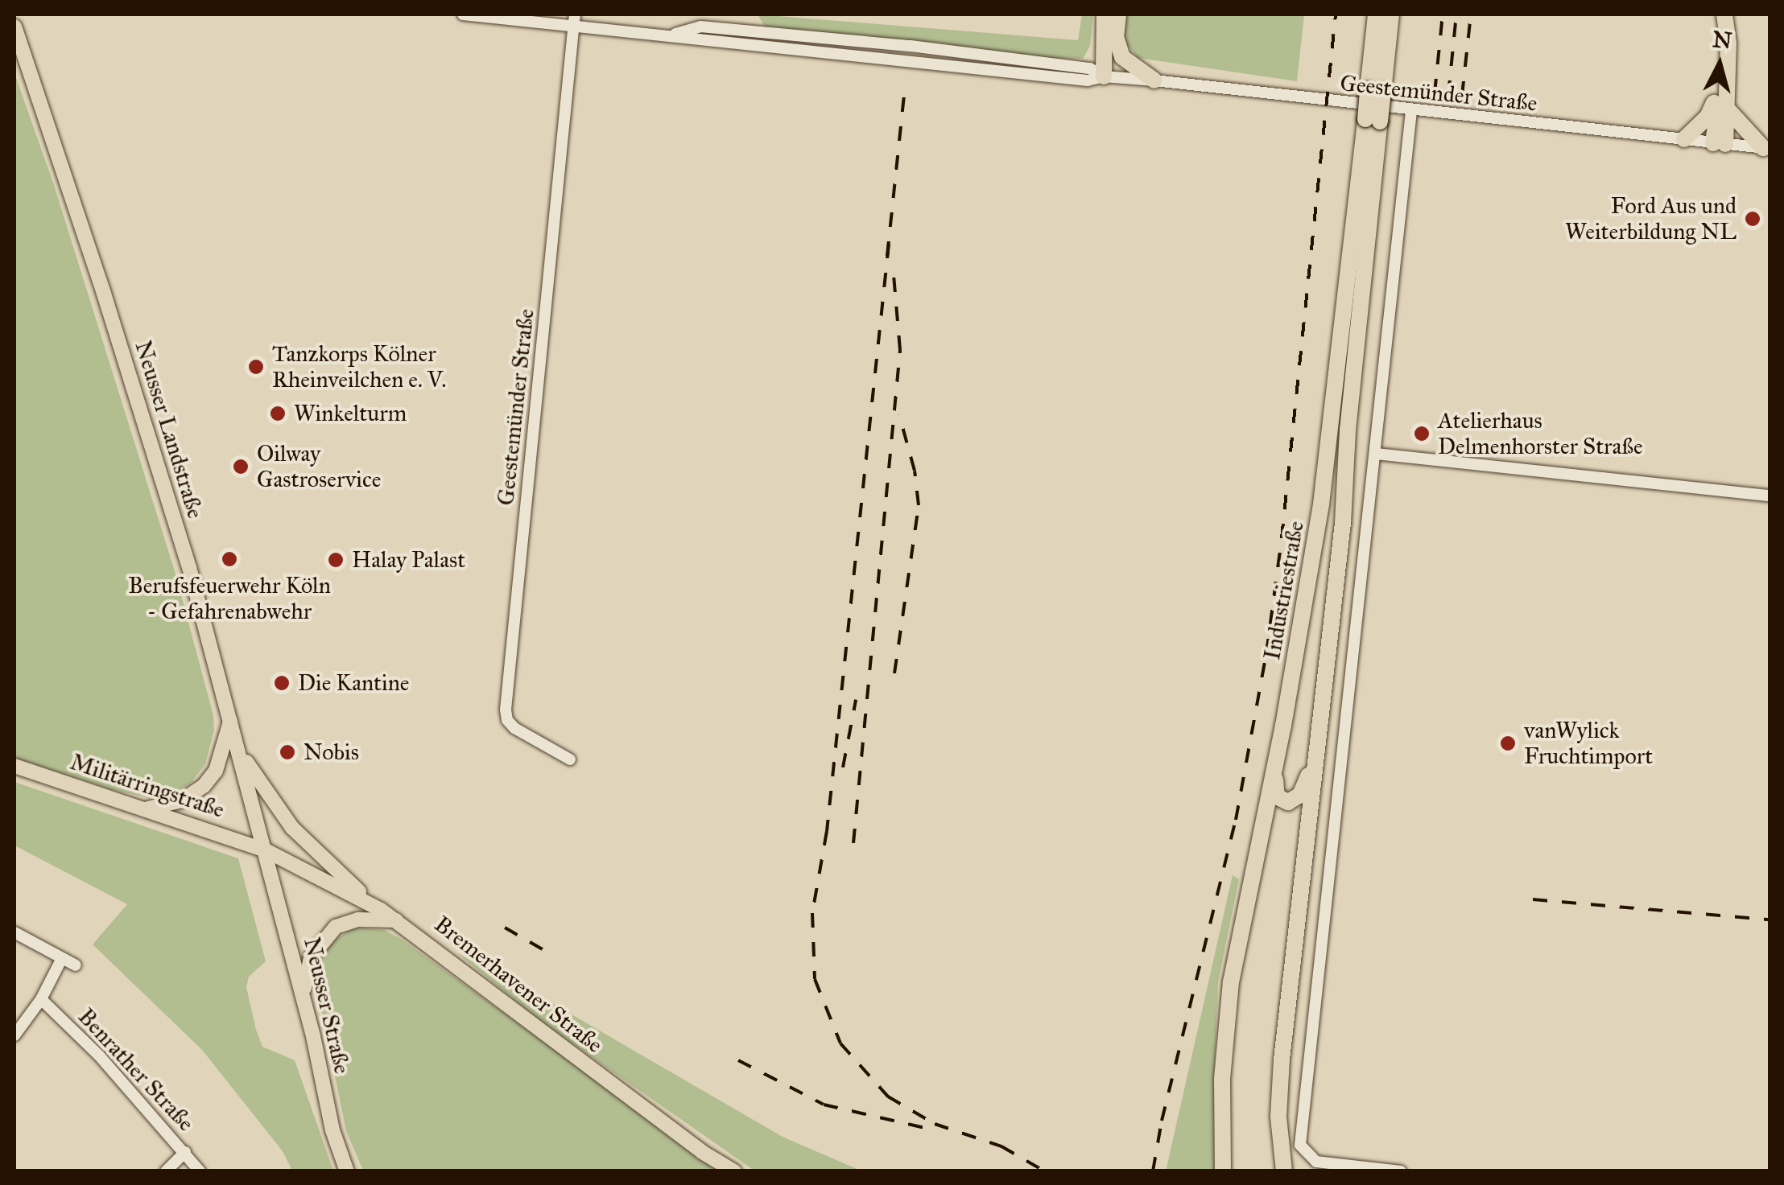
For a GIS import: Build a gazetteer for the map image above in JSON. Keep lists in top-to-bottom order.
{
  "streets": {
    "highway": ["Industriestraße"],
    "main road": [
      "Neusser Landstraße",
      "Militärringstraße",
      "Bremerhavener Straße",
      "Neusser Straße"
    ],
    "street": ["Geestemünder Straße", "Benrather Straße"]
  },
  "crossings": [
    ["Neusser Landstraße", "Militärringstraße"],
    ["Neusser Landstraße", "Bremerhavener Straße"],
    ["Neusser Landstraße", "Neusser Straße"],
    ["Militärringstraße", "Bremerhavener Straße"],
    ["Militärringstraße", "Neusser Straße"],
    ["Bremerhavener Straße", "Neusser Straße"]
  ],
  "places": [
    "Ford Aus und Weiterbildung NL",
    "Tanzkorps Kölner Rheinveilchen e. V.",
    "Winkelturm",
    "Atelierhaus Delmenhorster Straße",
    "Oilway Gastroservice",
    "Berufsfeuerwehr Köln - Gefahrenabwehr",
    "Halay Palast",
    "Die Kantine",
    "vanWylick Fruchtimport",
    "Nobis"
  ],
  "north": "top"
}
